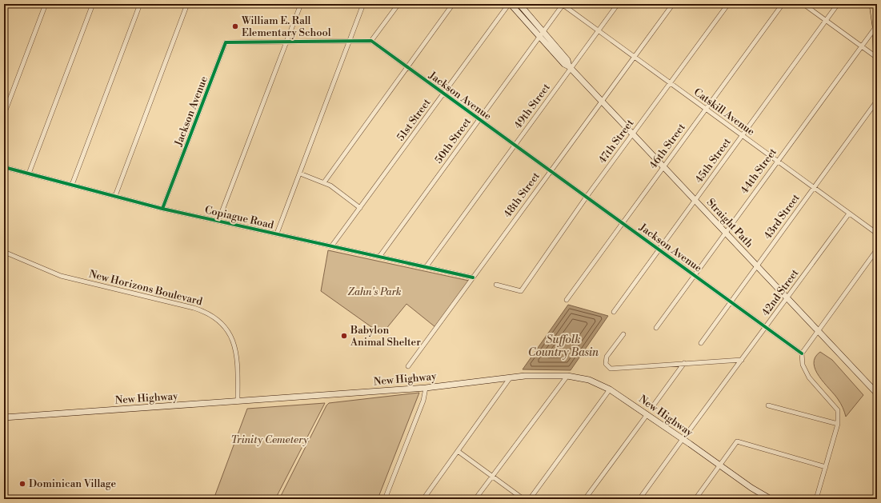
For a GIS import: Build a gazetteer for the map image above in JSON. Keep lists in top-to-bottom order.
{
  "streets": {
    "main road": ["Straight Path", "New Highway"],
    "street": [
      "Jackson Avenue",
      "49th Street",
      "Catskill Avenue",
      "51st Street",
      "50th Street",
      "47th Street",
      "46th Street",
      "45th Street",
      "44th Street",
      "48th Street",
      "43rd Street",
      "Copiague Road",
      "New Horizons Boulevard",
      "42nd Street"
    ]
  },
  "crossings": [
    ["Jackson Avenue", "49th Street"],
    ["Jackson Avenue", "51st Street"],
    ["Jackson Avenue", "50th Street"],
    ["Jackson Avenue", "47th Street"],
    ["Jackson Avenue", "46th Street"],
    ["Jackson Avenue", "45th Street"],
    ["Jackson Avenue", "44th Street"],
    ["Jackson Avenue", "48th Street"],
    ["Jackson Avenue", "43rd Street"],
    ["Jackson Avenue", "Copiague Road"],
    ["Jackson Avenue", "42nd Street"],
    ["49th Street", "Catskill Avenue"],
    ["49th Street", "Copiague Road"],
    ["49th Street", "Straight Path"],
    ["Catskill Avenue", "50th Street"],
    ["Catskill Avenue", "47th Street"],
    ["Catskill Avenue", "46th Street"],
    ["Catskill Avenue", "45th Street"],
    ["Catskill Avenue", "44th Street"],
    ["Catskill Avenue", "48th Street"],
    ["Catskill Avenue", "43rd Street"],
    ["Catskill Avenue", "42nd Street"],
    ["51st Street", "Copiague Road"],
    ["51st Street", "Straight Path"],
    ["50th Street", "Copiague Road"],
    ["50th Street", "Straight Path"],
    ["47th Street", "Straight Path"],
    ["46th Street", "Straight Path"],
    ["45th Street", "Straight Path"],
    ["44th Street", "Straight Path"],
    ["48th Street", "Copiague Road"],
    ["48th Street", "Straight Path"],
    ["43rd Street", "Straight Path"],
    ["Straight Path", "42nd Street"],
    ["New Horizons Boulevard", "New Highway"]
  ],
  "water": ["Suffolk Country Basin"],
  "parks": ["Zahn's Park", "Trinity Cemetery"],
  "places": ["William E. Rall Elementary School", "Babylon Animal Shelter", "Dominican Village"]
}
